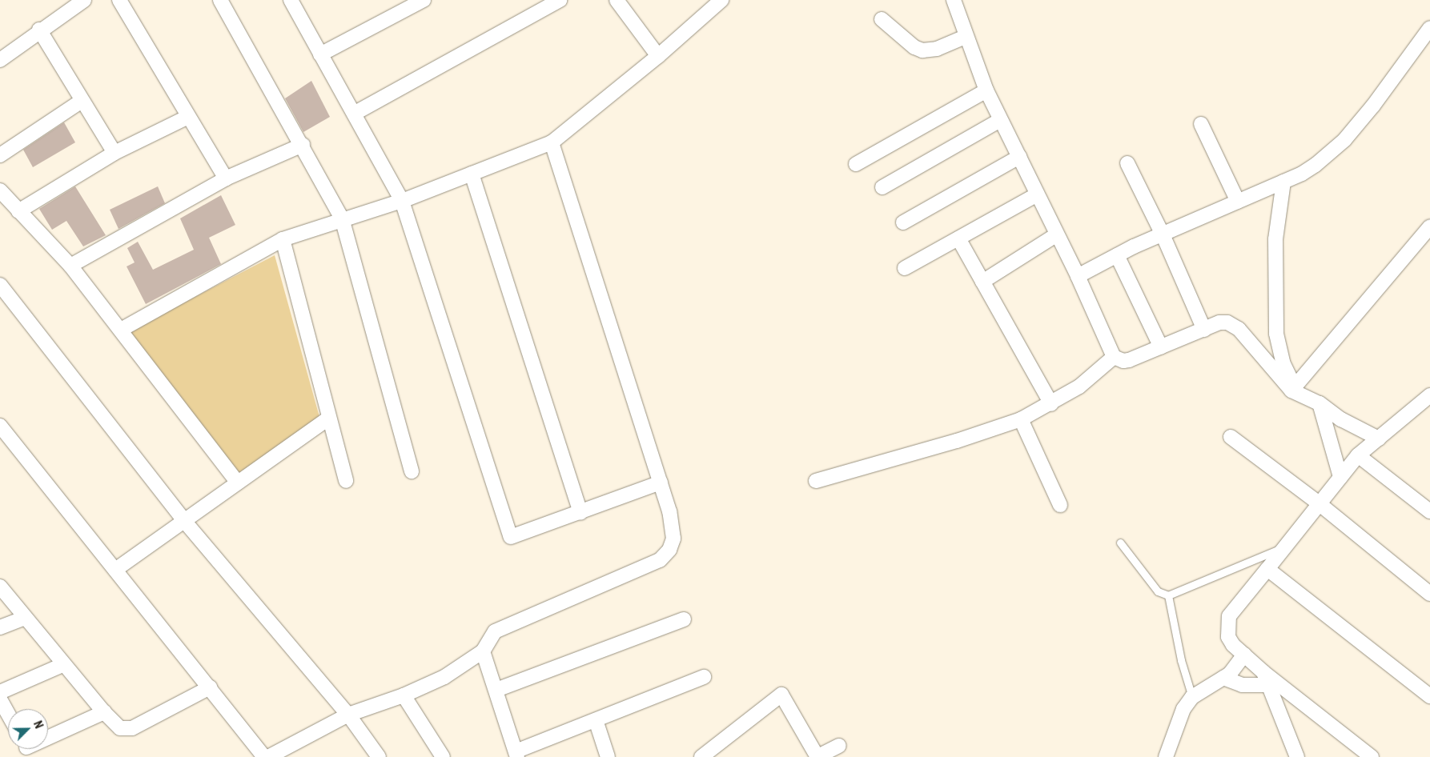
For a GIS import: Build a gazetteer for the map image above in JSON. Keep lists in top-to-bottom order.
{
  "north": "top right"
}
